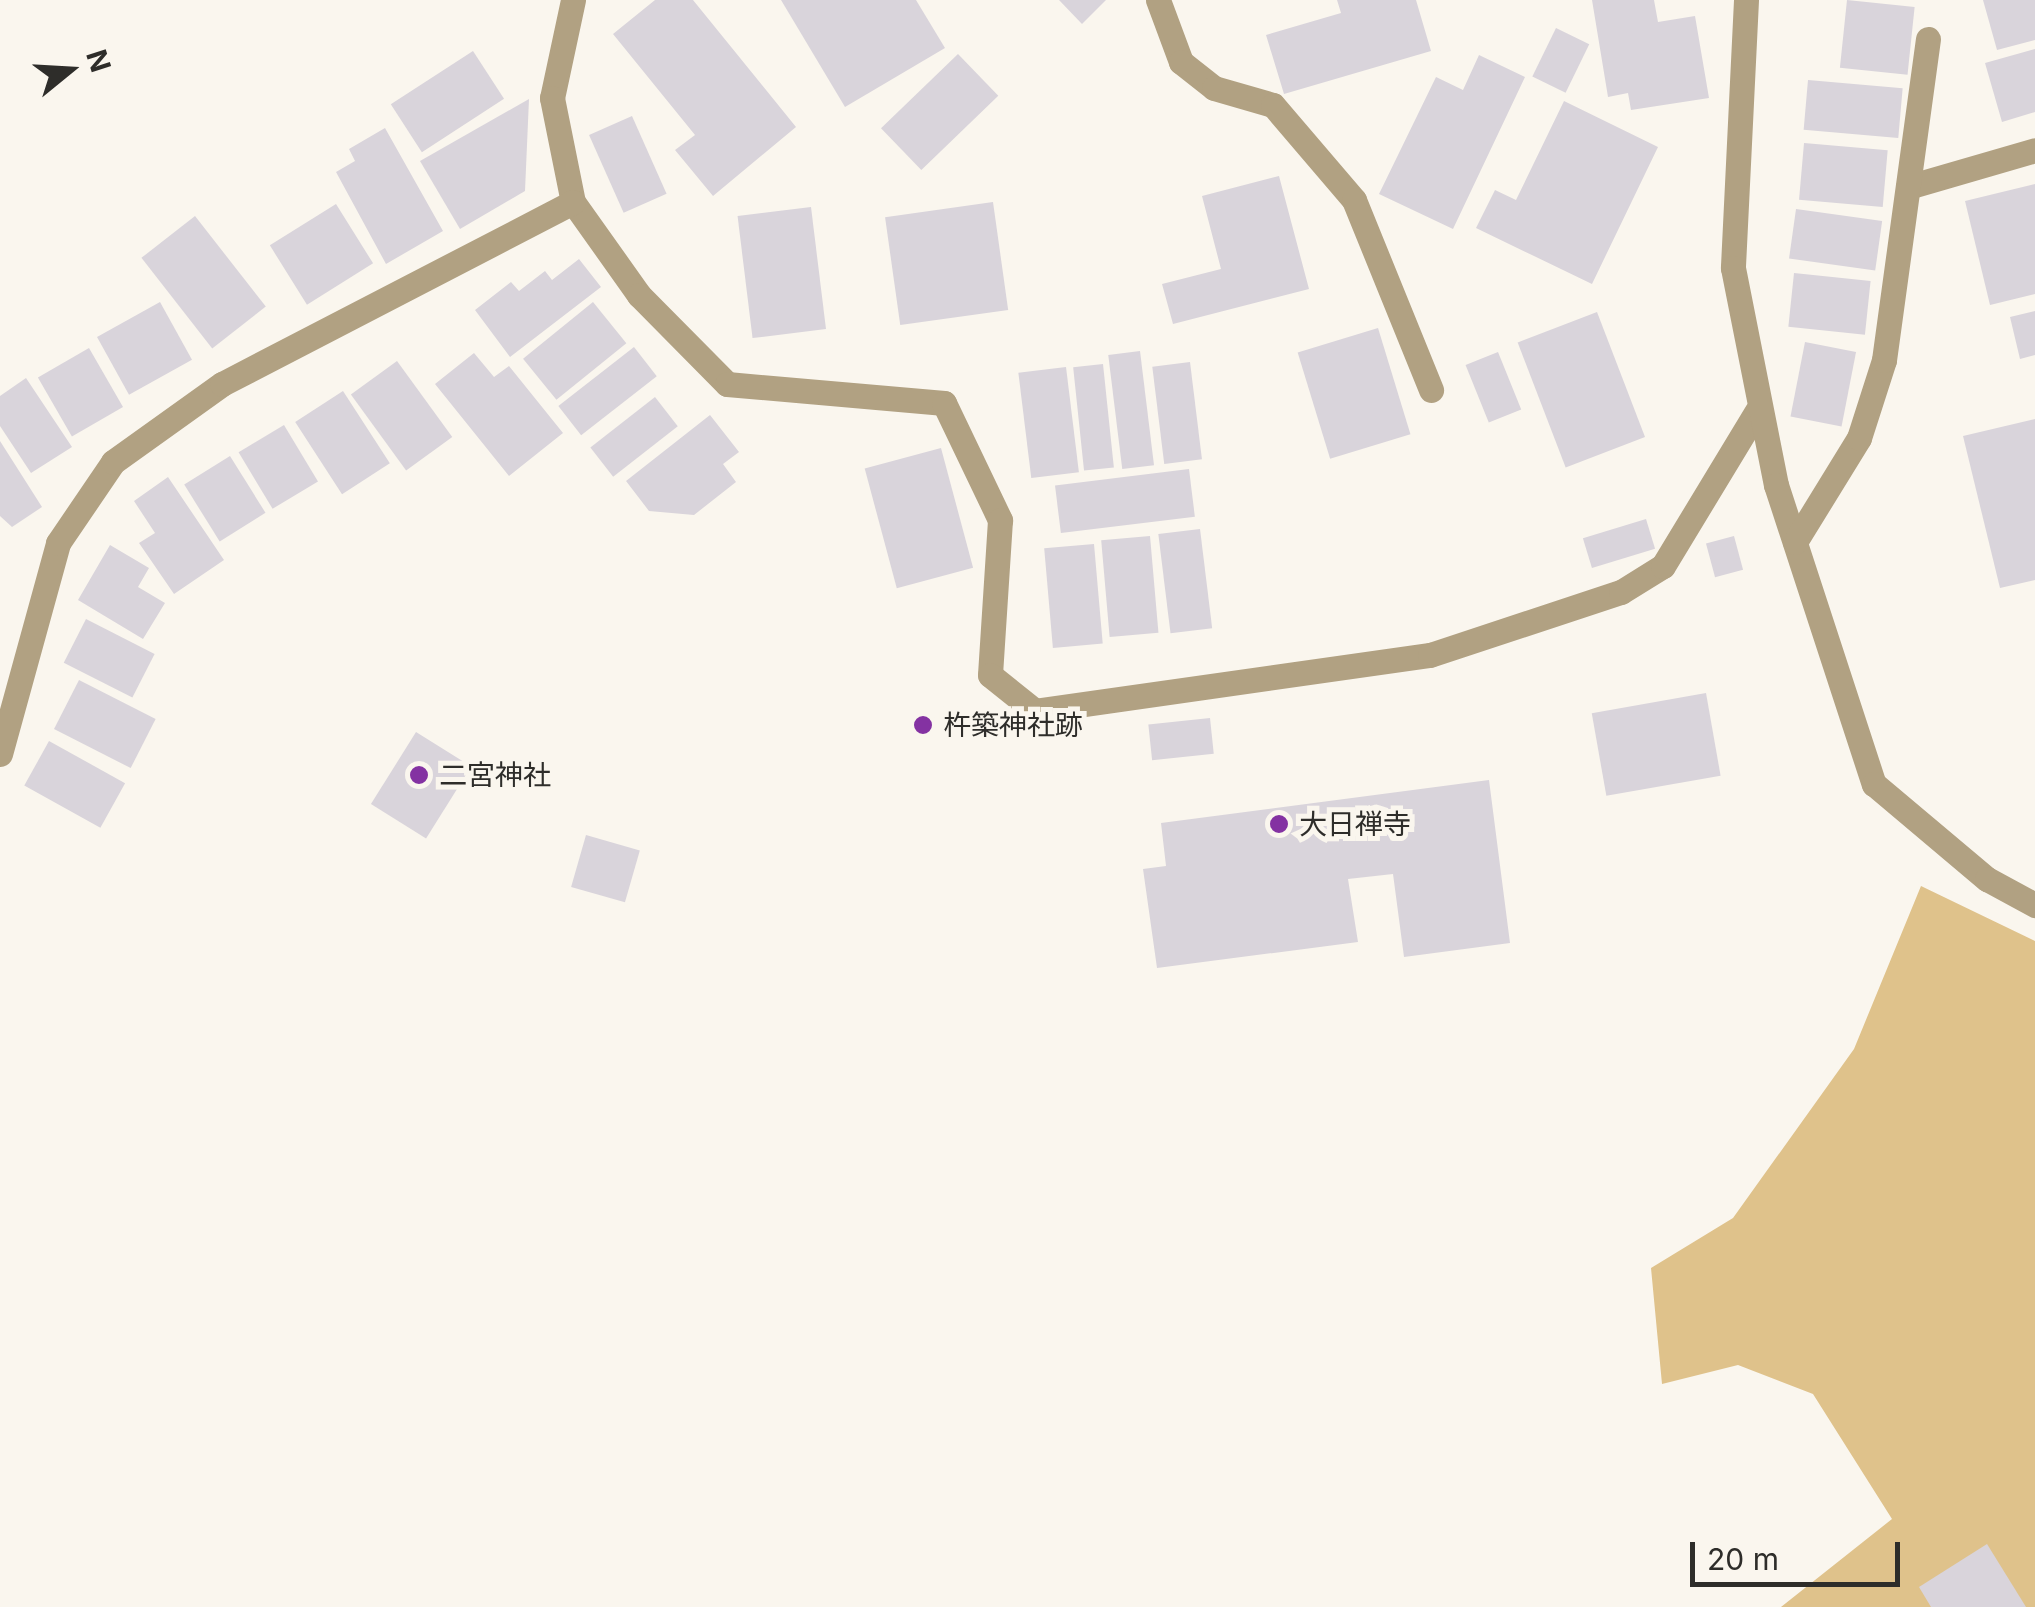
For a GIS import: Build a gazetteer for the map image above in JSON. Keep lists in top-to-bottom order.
{
  "places": ["杵築神社跡", "二宮神社", "大日禅寺"],
  "scale_bar": "20 m",
  "north": "right"
}
